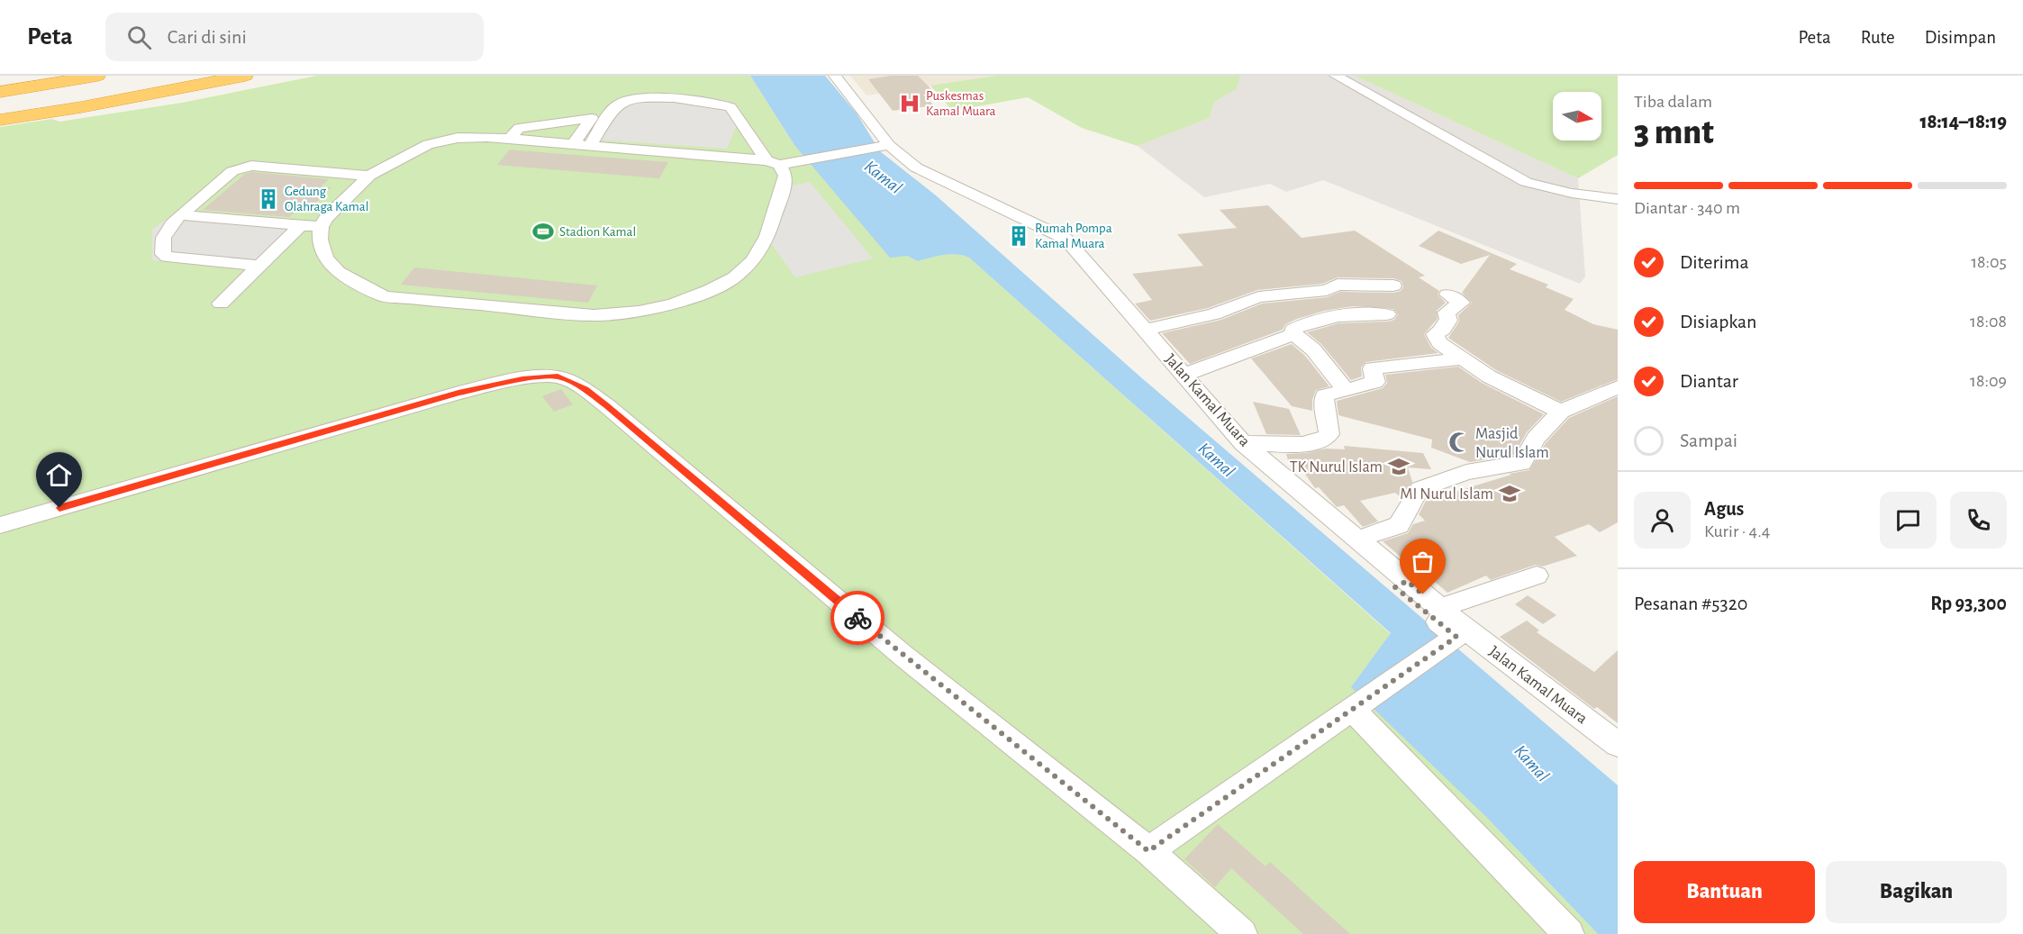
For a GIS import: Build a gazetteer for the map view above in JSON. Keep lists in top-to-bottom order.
{
  "streets": {
    "street": ["Jalan Kamal Muara"]
  },
  "water": ["Kamal"],
  "places": {
    "hospital": ["Puskesmas Kamal Muara"],
    "building": ["Gedung Olahraga Kamal", "Rumah Pompa Kamal Muara"],
    "sports": ["Stadion Kamal"],
    "mosque": ["Masjid Nurul Islam"],
    "school or university": ["TK Nurul Islam", "MI Nurul Islam"]
  },
  "north": "right",
  "page": {
    "header": "Peta",
    "search": "Cari di sini",
    "nav": ["Peta", "Rute", "Disimpan"],
    "heading": ["3 mnt", "Tiba dalam", "18:14–18:19"],
    "panel": [
      "Agus",
      "Kurir · 4.4",
      "Pesanan #5320",
      "Rp 93,300"
    ],
    "bar": "Diantar · 340 m",
    "list": [
      ["Diterima", "18:05"],
      ["Disiapkan", "18:08"],
      ["Diantar", "18:09"],
      "Sampai"
    ],
    "buttons": ["Bantuan", "Bagikan"]
  }
}
